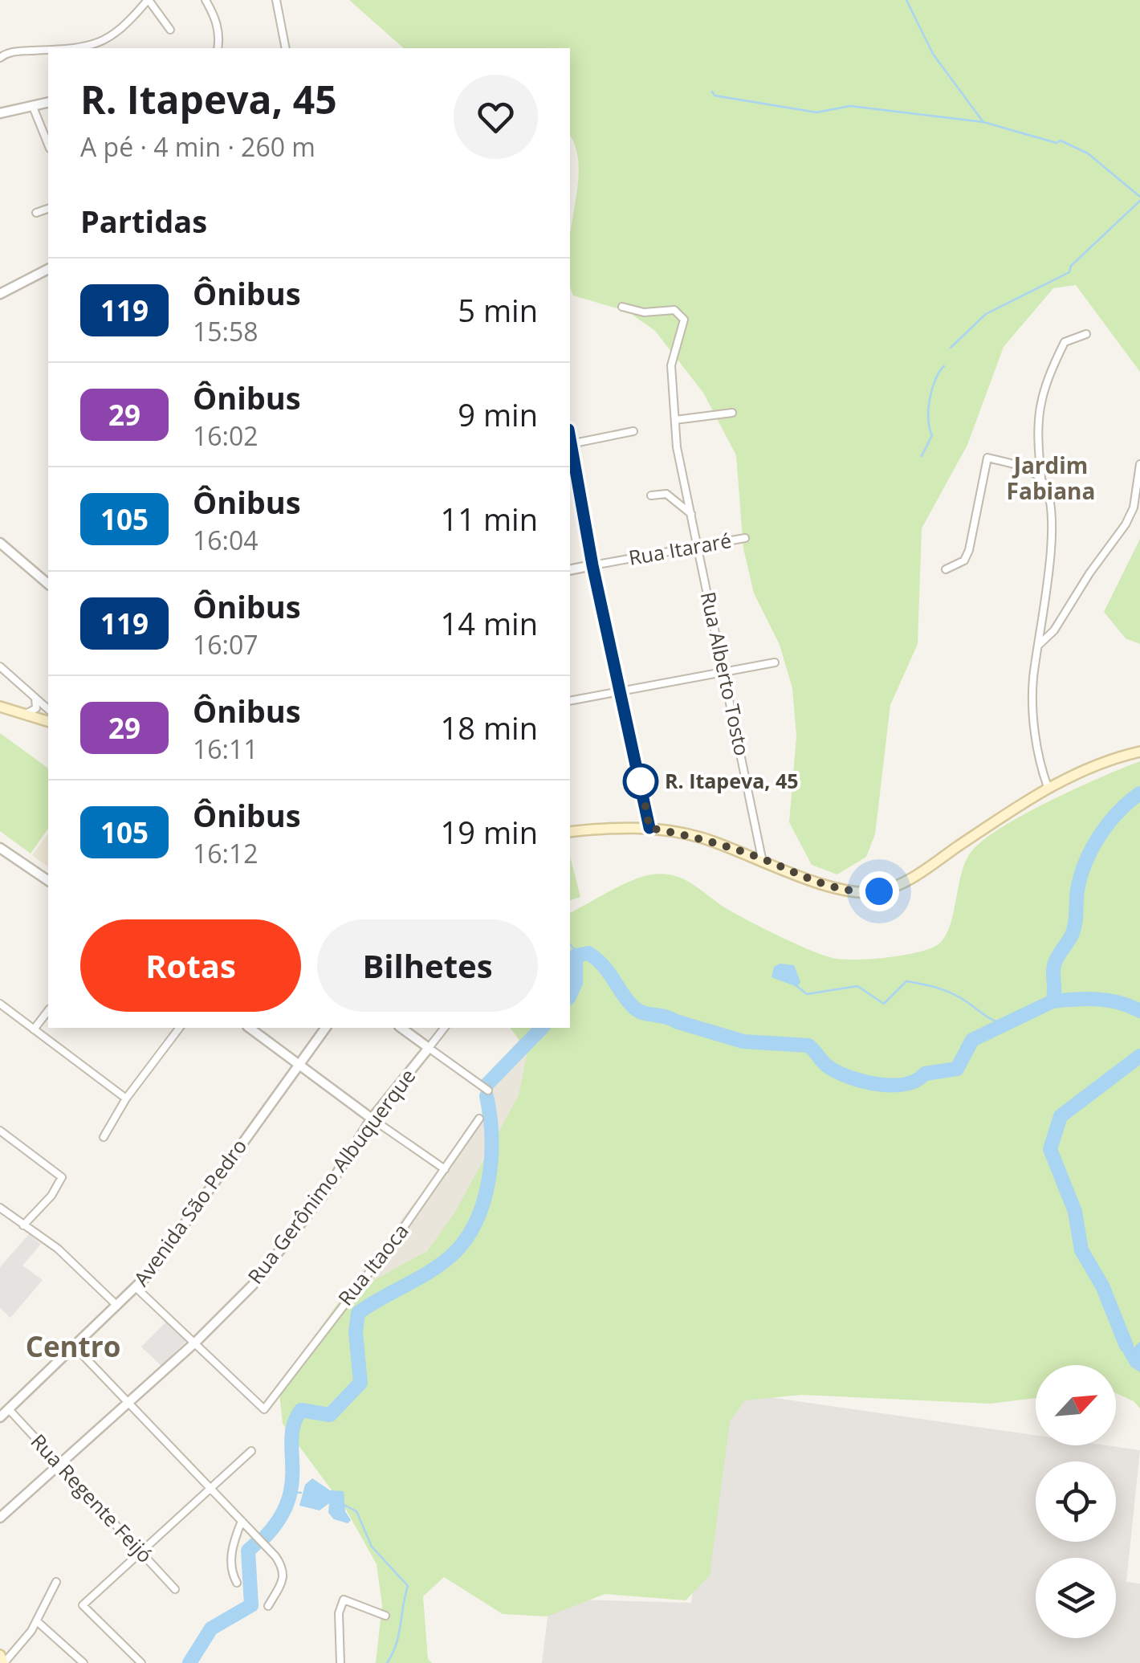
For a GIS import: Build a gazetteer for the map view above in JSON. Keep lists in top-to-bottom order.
{
  "streets": {
    "street": [
      "Rua Itararé",
      "Rua Alberto Tosto",
      "Rua Gerônimo Albuquerque",
      "Avenida São Pedro",
      "Rua Itaoca",
      "Rua Regente Feijó"
    ]
  },
  "crossings": [
    ["Rua Itararé", "Rua Alberto Tosto"],
    ["Rua Gerônimo Albuquerque", "Rua Itaoca"],
    ["Rua Gerônimo Albuquerque", "Rua Regente Feijó"],
    ["Avenida São Pedro", "Rua Regente Feijó"]
  ],
  "districts": ["Jardim Fabiana", "Centro"],
  "places": ["R. Itapeva, 45"],
  "lines": ["bus line 119"],
  "north": "top right",
  "page": {
    "heading": [
      ["R. Itapeva, 45", "A pé · 4 min · 260 m"],
      "Partidas"
    ],
    "list": [
      {
        "mark": "119",
        "name": "Ônibus",
        "note": "15:58",
        "value": "5 min"
      },
      {
        "mark": "29",
        "name": "Ônibus",
        "note": "16:02",
        "value": "9 min"
      },
      {
        "mark": "105",
        "name": "Ônibus",
        "note": "16:04",
        "value": "11 min"
      },
      {
        "mark": "119",
        "name": "Ônibus",
        "note": "16:07",
        "value": "14 min"
      },
      {
        "mark": "29",
        "name": "Ônibus",
        "note": "16:11",
        "value": "18 min"
      },
      {
        "mark": "105",
        "name": "Ônibus",
        "note": "16:12",
        "value": "19 min"
      }
    ],
    "buttons": ["Rotas", "Bilhetes"]
  }
}
